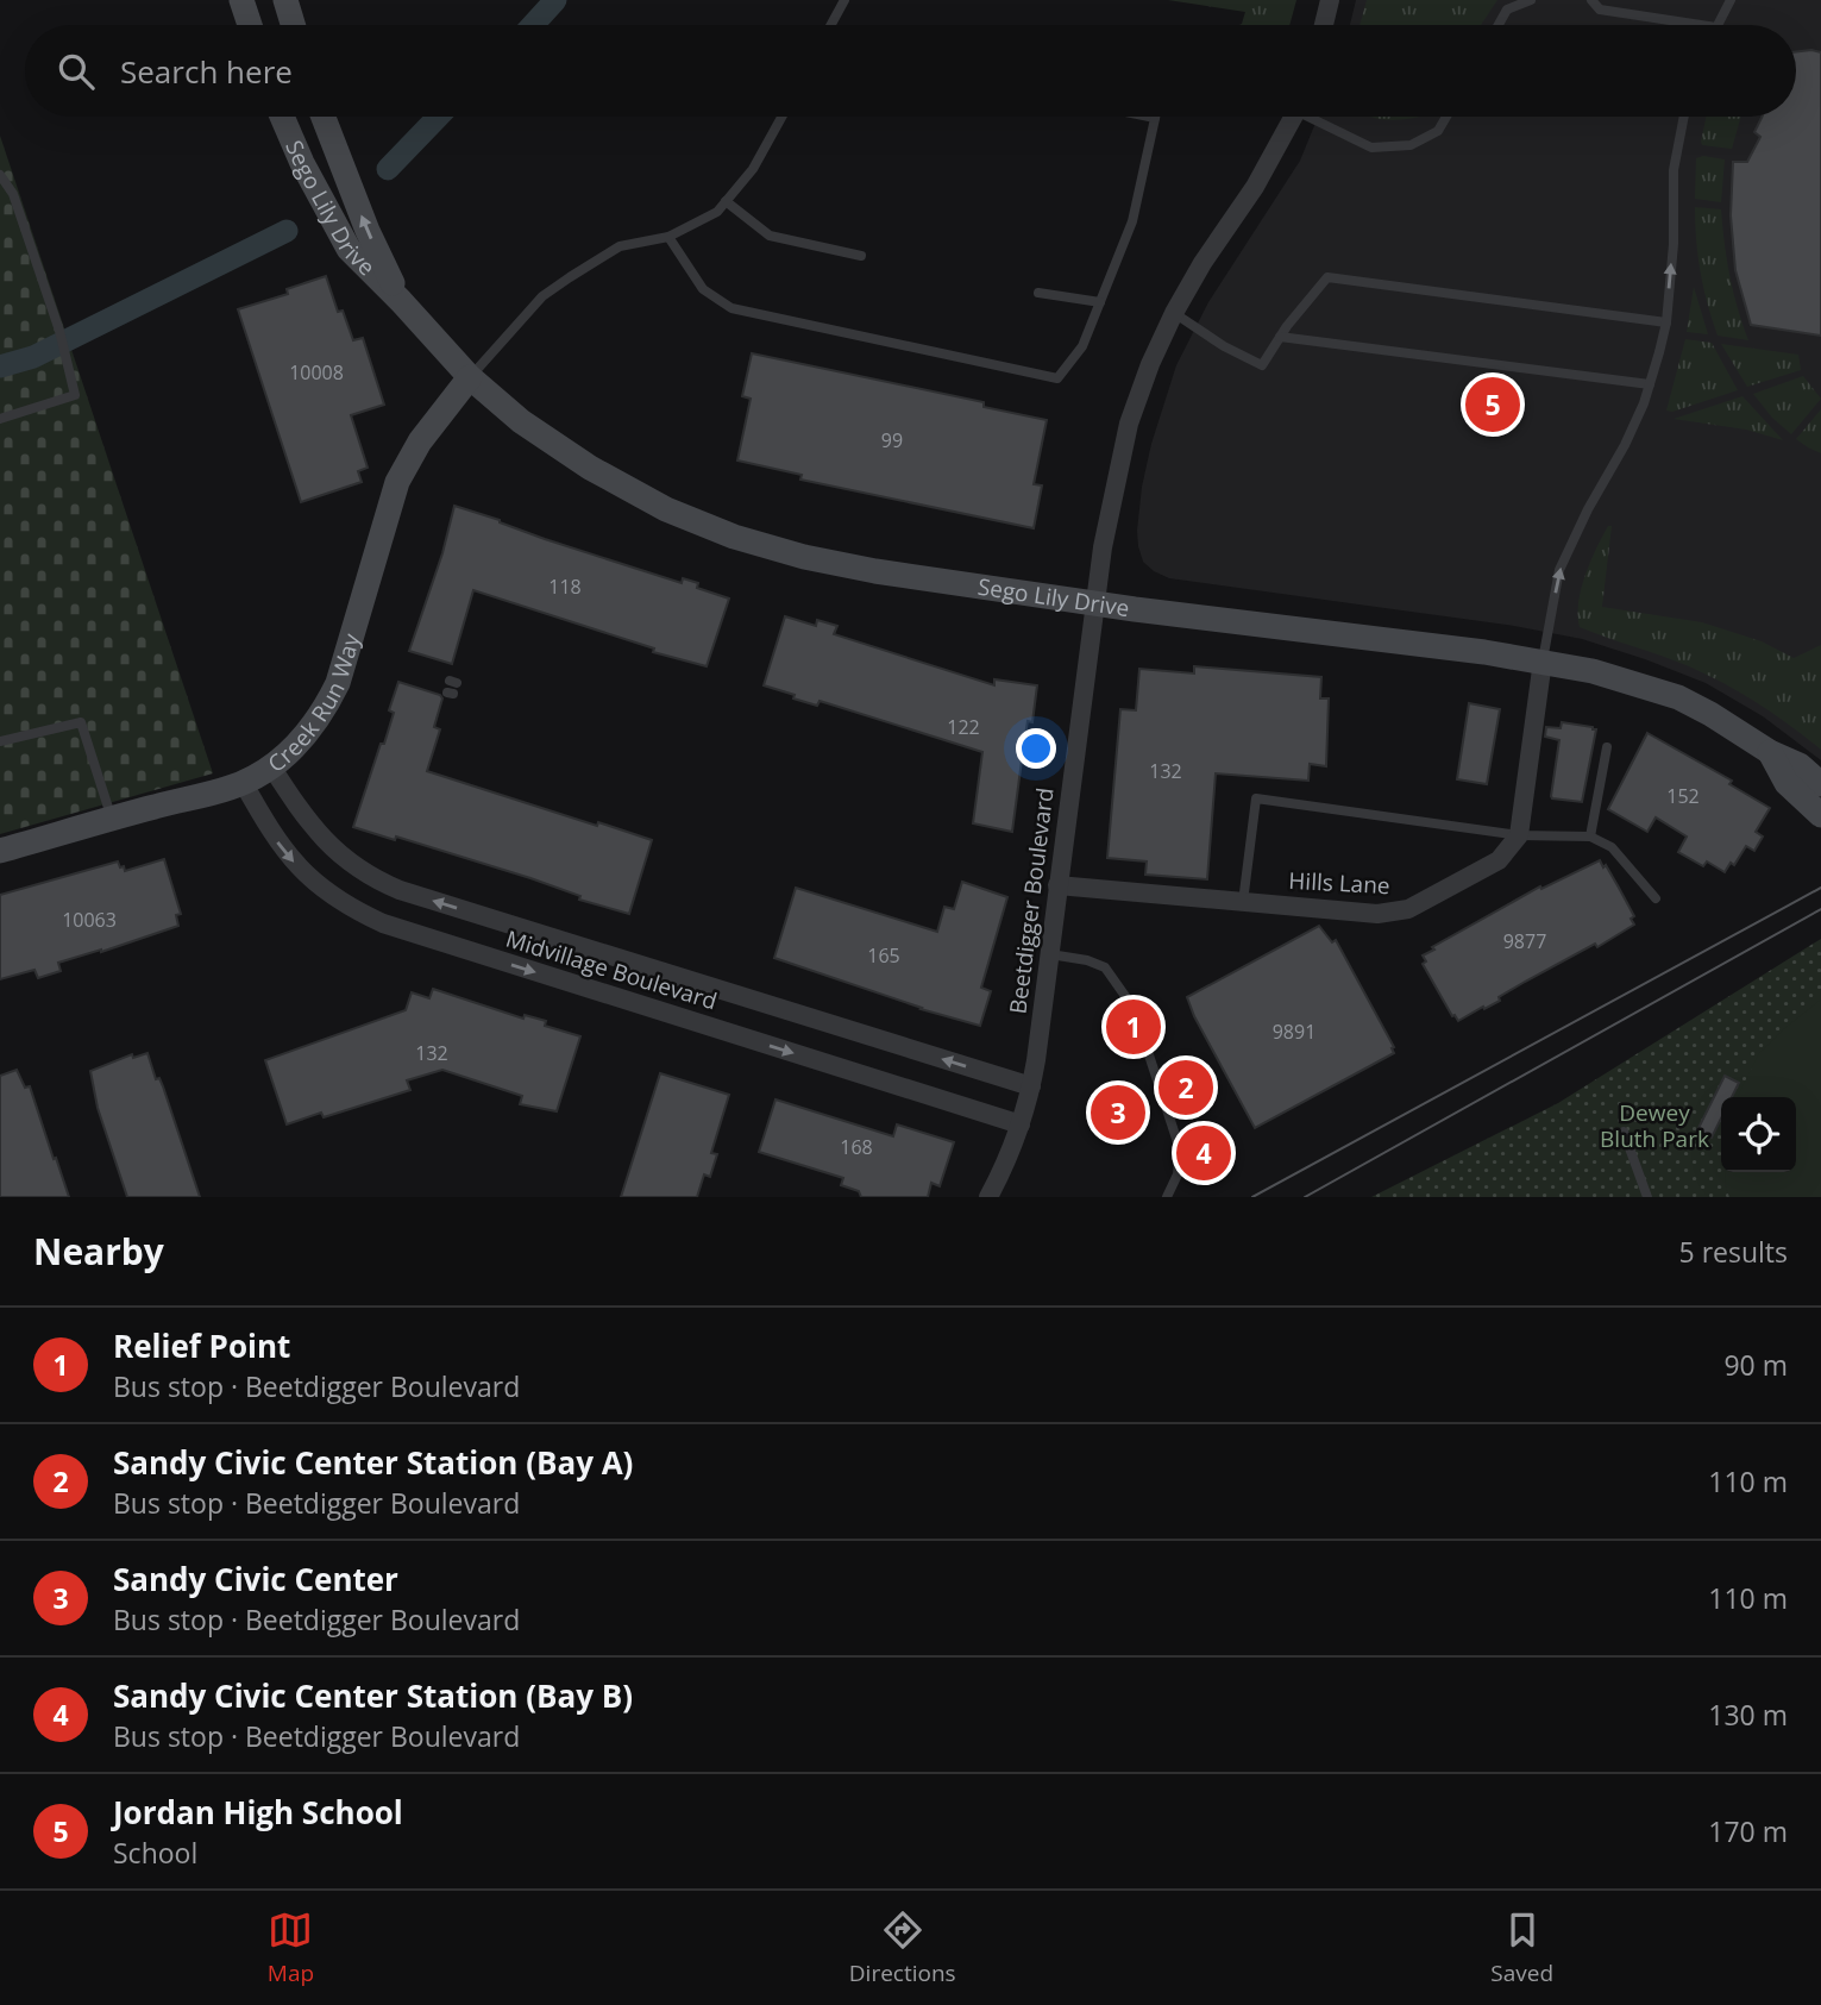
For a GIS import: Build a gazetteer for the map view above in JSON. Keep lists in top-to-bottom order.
{
  "streets": {
    "main road": ["Sego Lily Drive", "Creek Run Way"],
    "street": ["Hills Lane", "Beetdigger Boulevard", "Midvillage Boulevard"]
  },
  "crossings": [
    ["Sego Lily Drive", "Creek Run Way"],
    ["Sego Lily Drive", "Beetdigger Boulevard"],
    ["Creek Run Way", "Midvillage Boulevard"],
    ["Hills Lane", "Beetdigger Boulevard"],
    ["Beetdigger Boulevard", "Midvillage Boulevard"]
  ],
  "parks": ["Dewey Bluth Park"],
  "house_numbers": [
    "10008",
    "99",
    "118",
    "122",
    "132",
    "152",
    "10063",
    "9877",
    "165",
    "9891",
    "132",
    "168"
  ],
  "page": {
    "search": "Search here",
    "pins": [
      "5",
      "1",
      "2",
      "3",
      "4"
    ],
    "heading": ["Nearby", "5 results"],
    "list": [
      {
        "mark": "1",
        "name": "Relief Point",
        "note": "Bus stop · Beetdigger Boulevard",
        "value": "90 m"
      },
      {
        "mark": "2",
        "name": "Sandy Civic Center Station (Bay A)",
        "note": "Bus stop · Beetdigger Boulevard",
        "value": "110 m"
      },
      {
        "mark": "3",
        "name": "Sandy Civic Center",
        "note": "Bus stop · Beetdigger Boulevard",
        "value": "110 m"
      },
      {
        "mark": "4",
        "name": "Sandy Civic Center Station (Bay B)",
        "note": "Bus stop · Beetdigger Boulevard",
        "value": "130 m"
      },
      {
        "mark": "5",
        "name": "Jordan High School",
        "note": "School",
        "value": "170 m"
      }
    ],
    "nav": ["Map", "Directions", "Saved"]
  }
}
